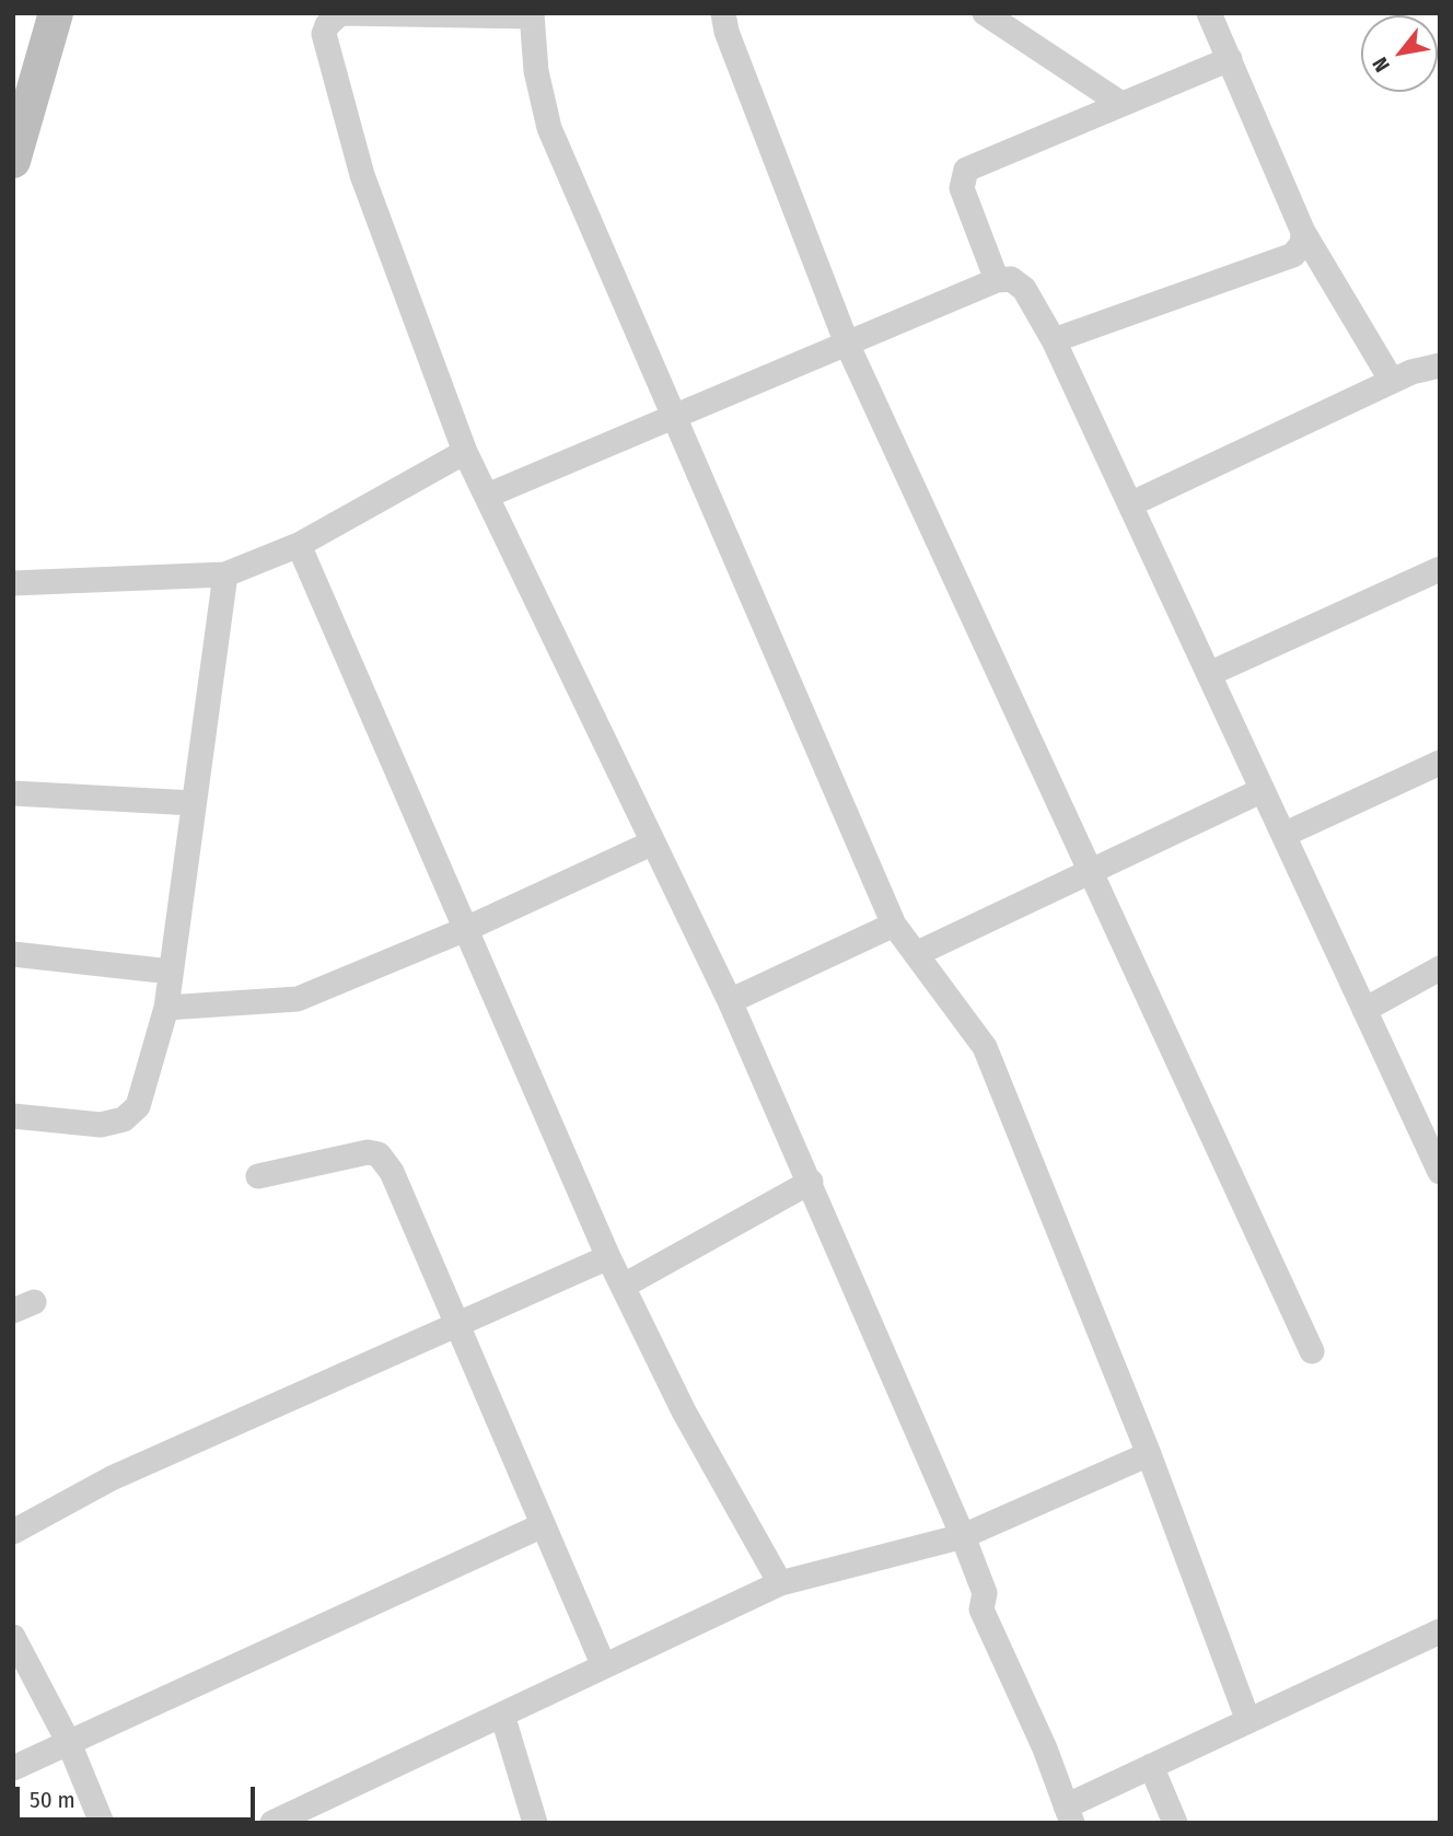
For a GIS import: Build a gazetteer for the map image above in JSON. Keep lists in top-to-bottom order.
{
  "scale_bar": "50 m",
  "north": "bottom left"
}
